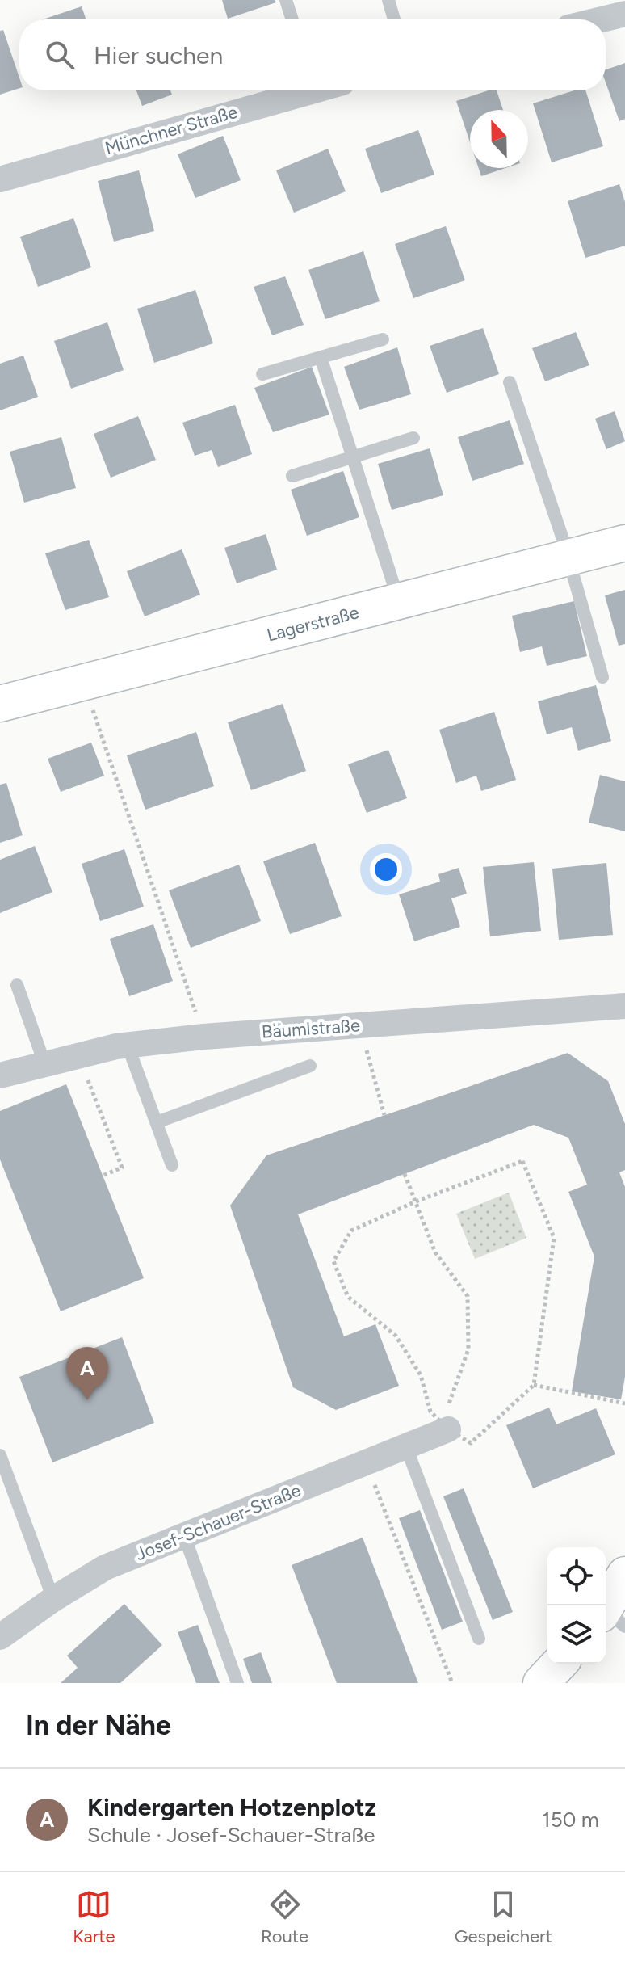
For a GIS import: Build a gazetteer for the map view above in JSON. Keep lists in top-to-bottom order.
{
  "streets": {
    "street": [
      "Münchner Straße",
      "Lagerstraße",
      "Bäumlstraße",
      "Josef-Schauer-Straße"
    ]
  },
  "north": "top",
  "page": {
    "search": "Hier suchen",
    "pins": "A",
    "heading": "In der Nähe",
    "list": [
      {
        "mark": "A",
        "name": "Kindergarten Hotzenplotz",
        "note": "Schule · Josef-Schauer-Straße",
        "value": "150 m"
      }
    ],
    "nav": ["Karte", "Route", "Gespeichert"]
  }
}
